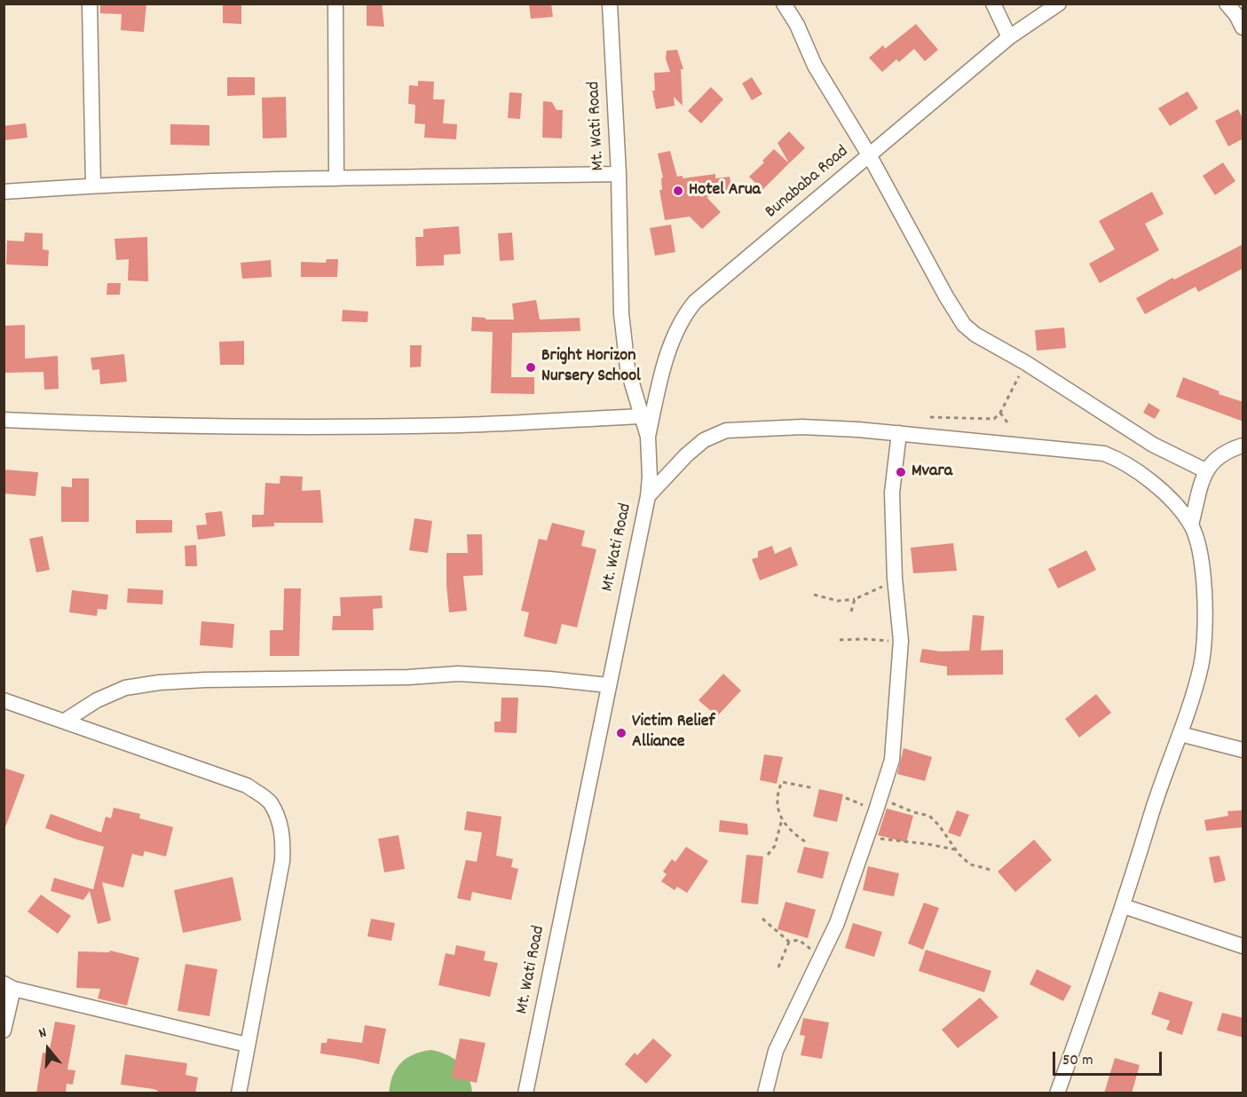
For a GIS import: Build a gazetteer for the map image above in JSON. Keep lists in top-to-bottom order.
{
  "streets": {
    "street": ["Mt. Wati Road", "Bunababa Road"]
  },
  "crossings": [
    ["Mt. Wati Road", "Bunababa Road"]
  ],
  "places": [
    "Hotel Arua",
    "Bright Horizon Nursery School",
    "Mvara",
    "Victim Relief Alliance"
  ],
  "scale_bar": "50 m",
  "north": "top"
}
